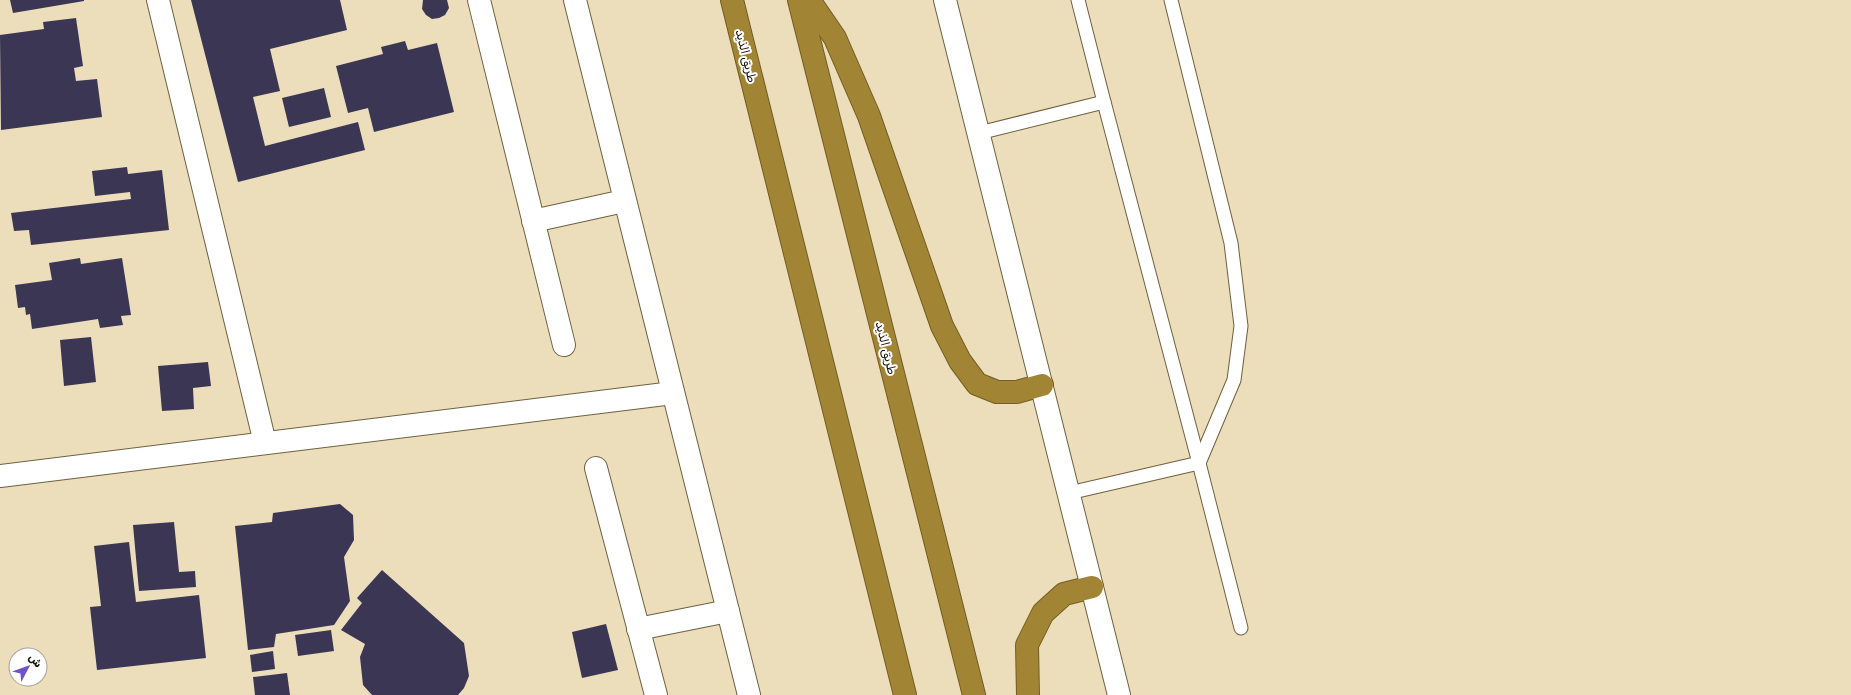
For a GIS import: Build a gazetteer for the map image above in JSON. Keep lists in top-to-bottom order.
{
  "streets": {
    "highway": ["طريق الذيد"]
  },
  "north": "top right"
}
